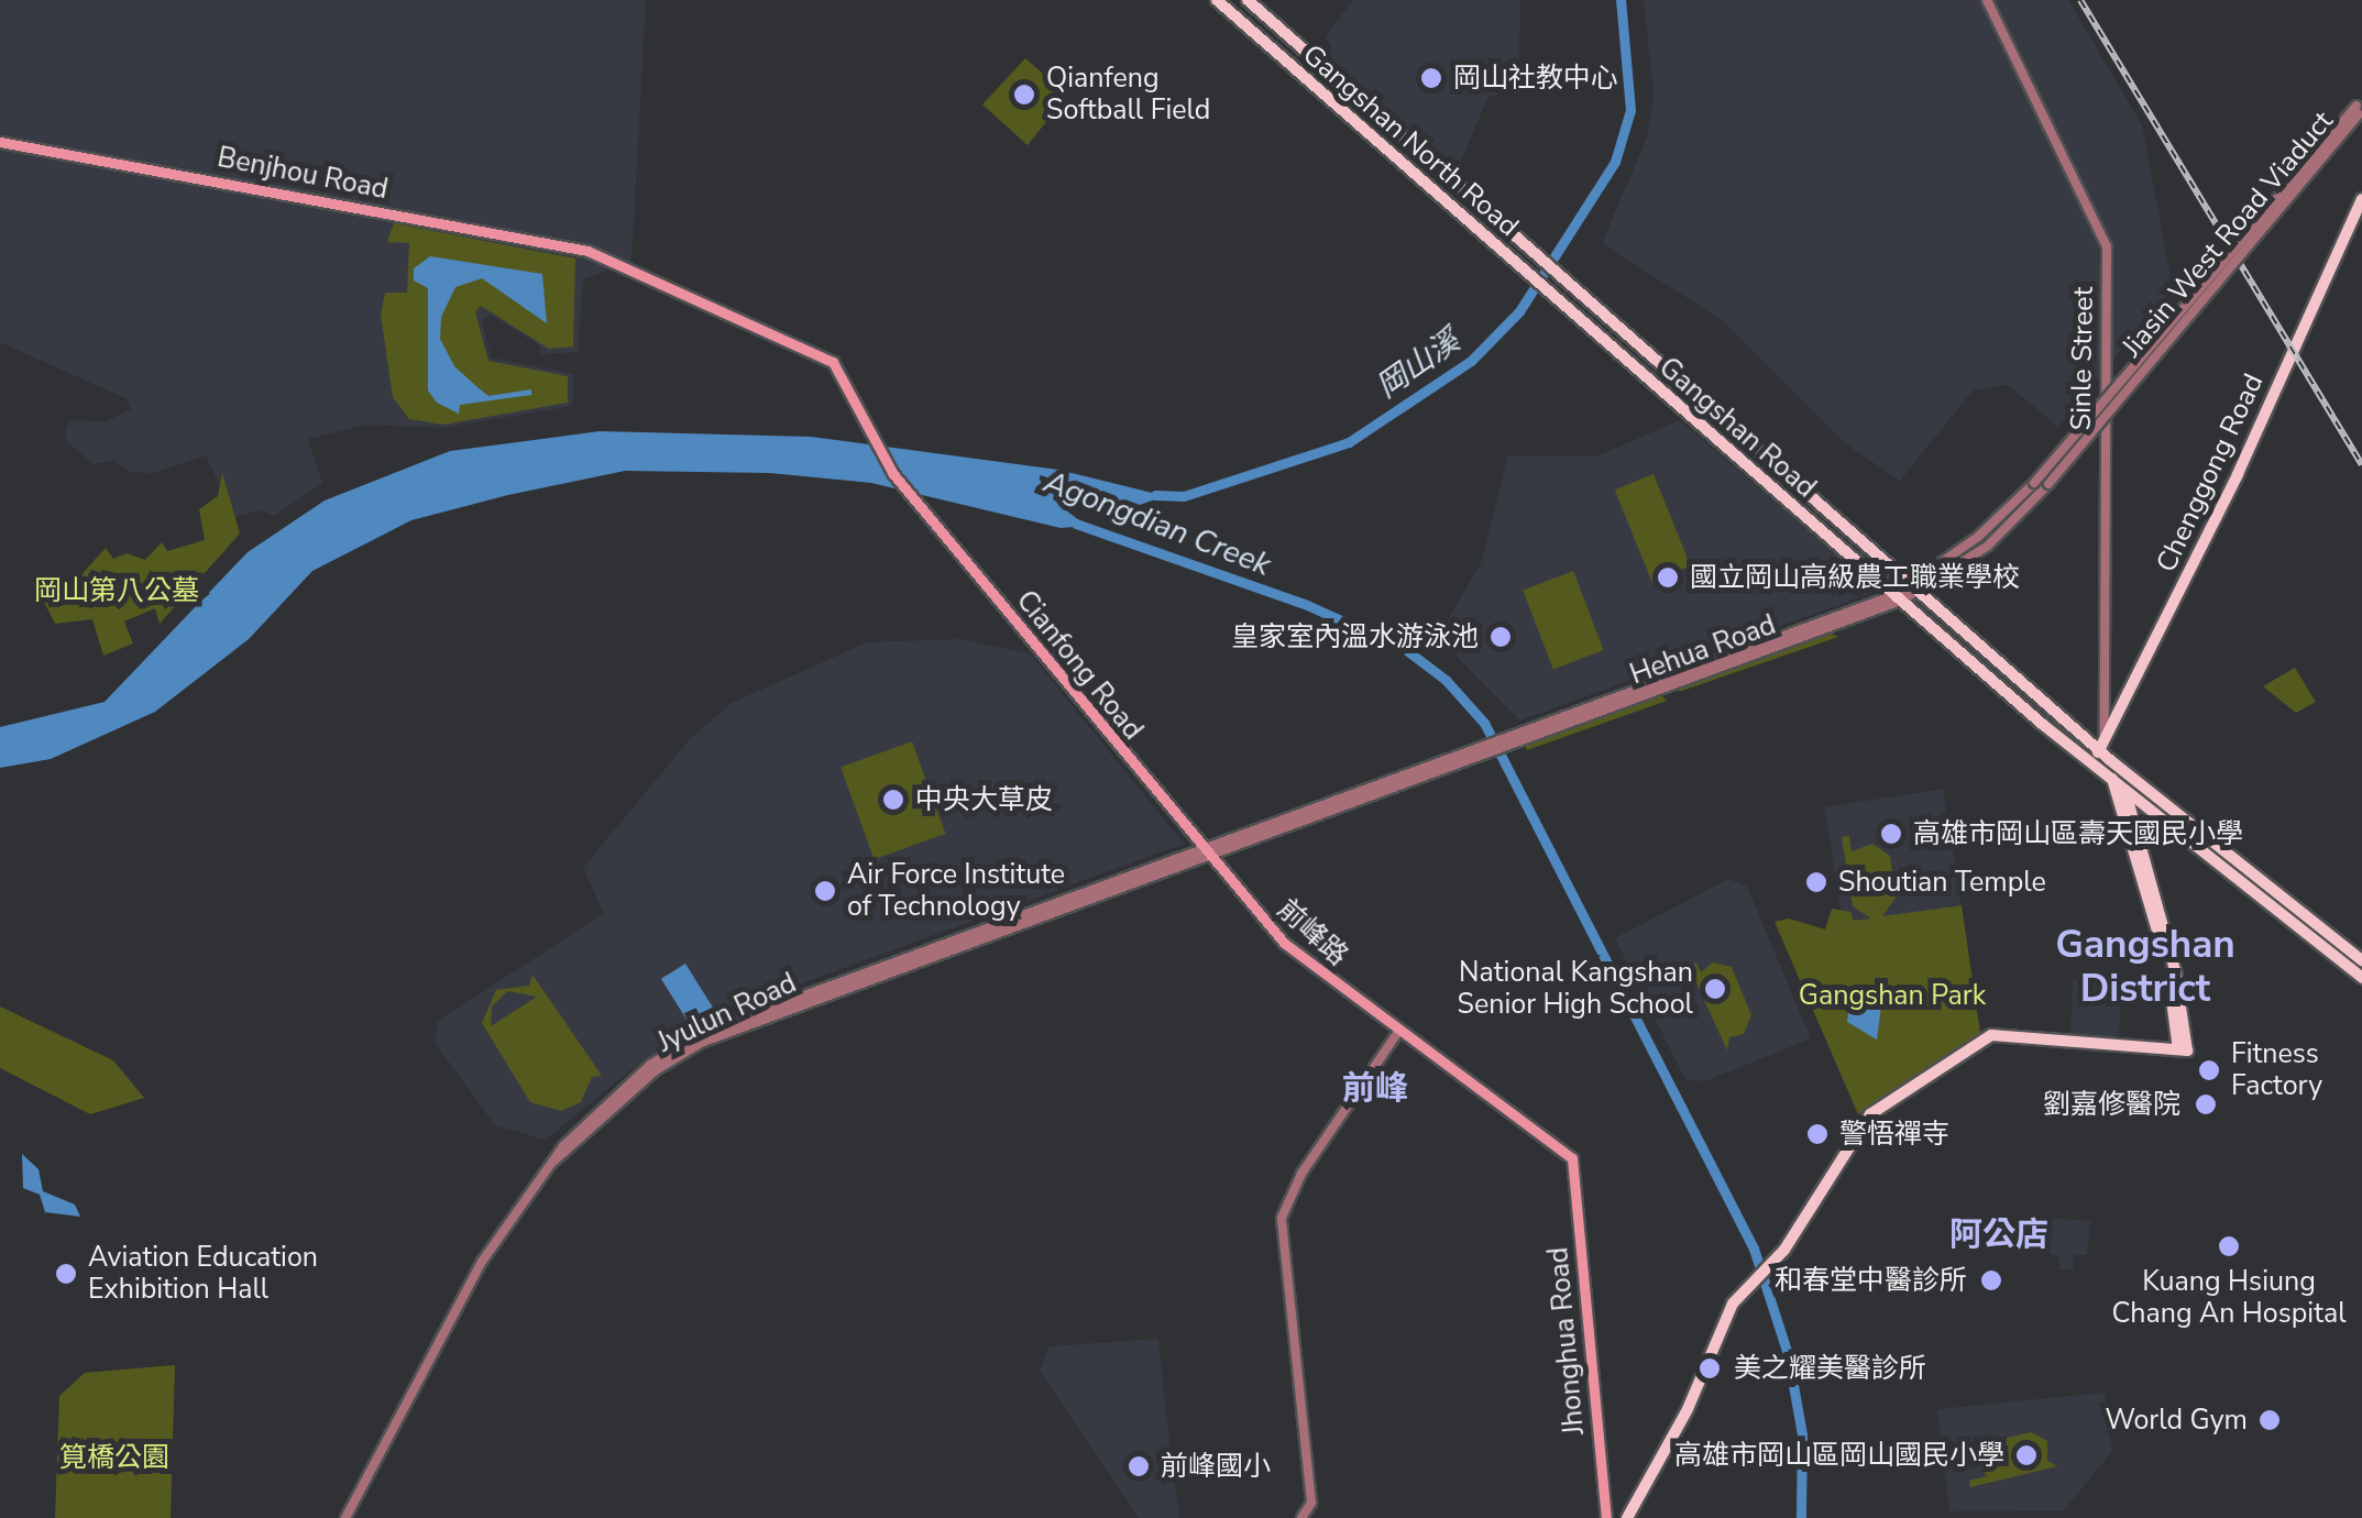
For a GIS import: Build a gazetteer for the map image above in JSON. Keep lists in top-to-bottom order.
{
  "streets": {
    "main road": [
      "Gangshan North Road",
      "Benjhou Road",
      "Gangshan Road",
      "Chenggong Road",
      "Cianfong Road",
      "前峰路",
      "Jhonghua Road"
    ],
    "street": [
      "Jiasin West Road Viaduct",
      "Sinle Street",
      "Hehua Road",
      "Jyulun Road"
    ]
  },
  "crossings": [
    ["Gangshan North Road", "Gangshan Road"],
    ["Benjhou Road", "Cianfong Road"],
    ["Jiasin West Road Viaduct", "Gangshan Road"],
    ["Jiasin West Road Viaduct", "Hehua Road"],
    ["Sinle Street", "Gangshan Road"],
    ["Sinle Street", "Chenggong Road"],
    ["Gangshan Road", "Chenggong Road"],
    ["Gangshan Road", "Hehua Road"],
    ["Hehua Road", "Cianfong Road"],
    ["Hehua Road", "前峰路"],
    ["Hehua Road", "Jyulun Road"],
    ["Cianfong Road", "前峰路"],
    ["Cianfong Road", "Jyulun Road"],
    ["前峰路", "Jyulun Road"],
    ["前峰路", "Jhonghua Road"]
  ],
  "districts": ["Gangshan District", "前峰", "阿公店"],
  "water": ["岡山溪", "Agongdian Creek"],
  "parks": ["岡山第八公墓", "Gangshan Park", "筧橋公園"],
  "places": [
    "岡山社教中心",
    "Qianfeng Softball Field",
    "國立岡山高級農工職業學校",
    "皇家室內溫水游泳池",
    "中央大草皮",
    "高雄市岡山區壽天國民小學",
    "Shoutian Temple",
    "Air Force Institute of Technology",
    "National Kangshan Senior High School",
    "Fitness Factory",
    "劉嘉修醫院",
    "警悟禪寺",
    "Kuang Hsiung Chang An Hospital",
    "Aviation Education Exhibition Hall",
    "和春堂中醫診所",
    "美之耀美醫診所",
    "World Gym",
    "高雄市岡山區岡山國民小學",
    "前峰國小"
  ]
}
